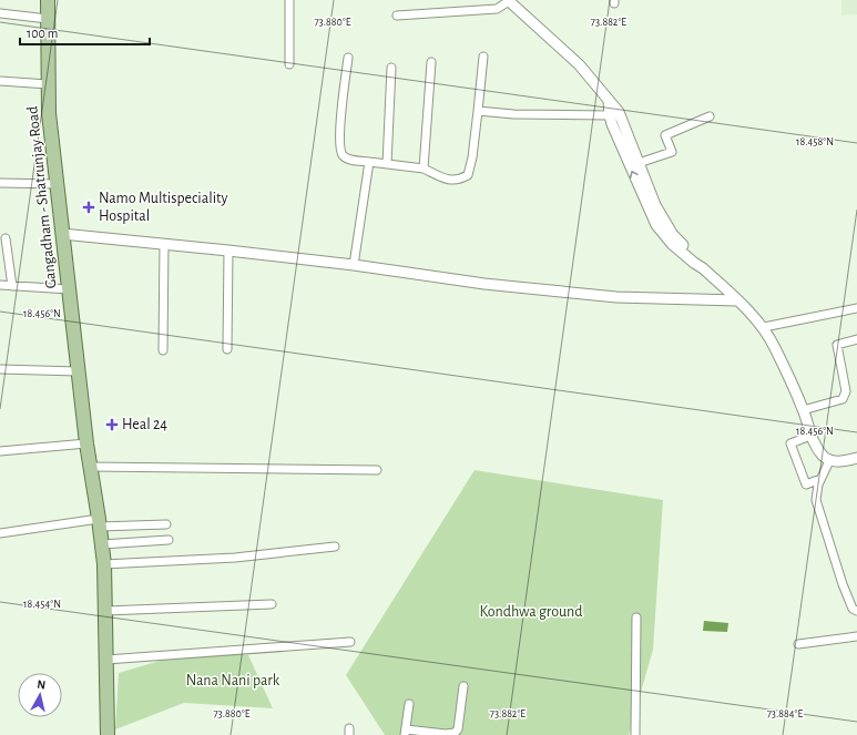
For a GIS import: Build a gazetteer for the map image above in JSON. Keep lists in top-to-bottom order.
{
  "streets": {
    "main road": ["Gangadham - Shatrunjay Road"]
  },
  "parks": ["Kondhwa ground", "Nana Nani park"],
  "places": {
    "health": ["Namo Multispeciality Hospital", "Heal 24"]
  },
  "scale_bar": "100 m",
  "north": "top",
  "coordinates": [
    "73.880°E",
    "73.882°E",
    "18.458°N",
    "18.456°N",
    "18.454°N",
    "73.884°E"
  ]
}
